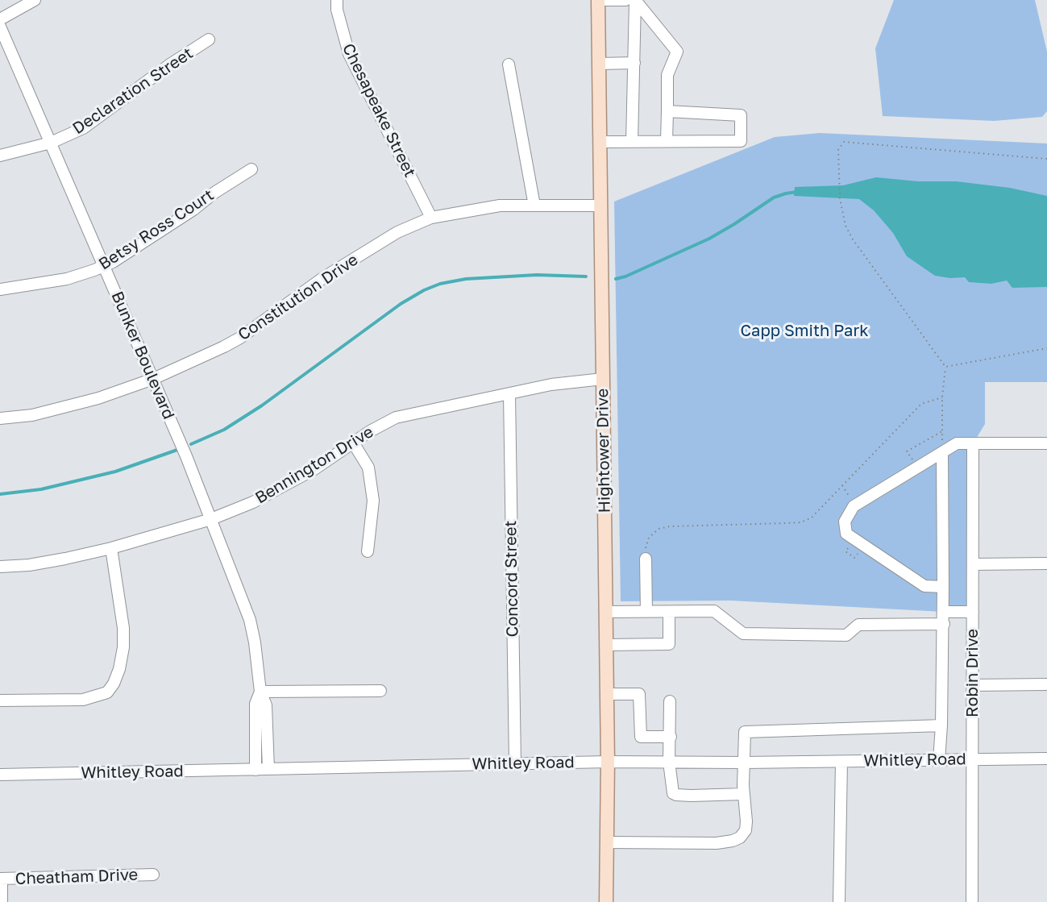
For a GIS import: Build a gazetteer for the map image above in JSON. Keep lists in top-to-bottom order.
{
  "streets": {
    "main road": ["Hightower Drive"],
    "street": [
      "Declaration Street",
      "Chesapeake Street",
      "Betsy Ross Court",
      "Constitution Drive",
      "Bunker Boulevard",
      "Bennington Drive",
      "Concord Street",
      "Robin Drive",
      "Whitley Road",
      "Cheatham Drive"
    ]
  },
  "crossings": [
    ["Declaration Street", "Bunker Boulevard"],
    ["Chesapeake Street", "Constitution Drive"],
    ["Betsy Ross Court", "Bunker Boulevard"],
    ["Constitution Drive", "Bunker Boulevard"],
    ["Constitution Drive", "Hightower Drive"],
    ["Bunker Boulevard", "Bennington Drive"],
    ["Bunker Boulevard", "Whitley Road"],
    ["Hightower Drive", "Bennington Drive"],
    ["Hightower Drive", "Whitley Road"],
    ["Bennington Drive", "Concord Street"],
    ["Concord Street", "Whitley Road"],
    ["Robin Drive", "Whitley Road"]
  ],
  "parks": ["Capp Smith Park"]
}
